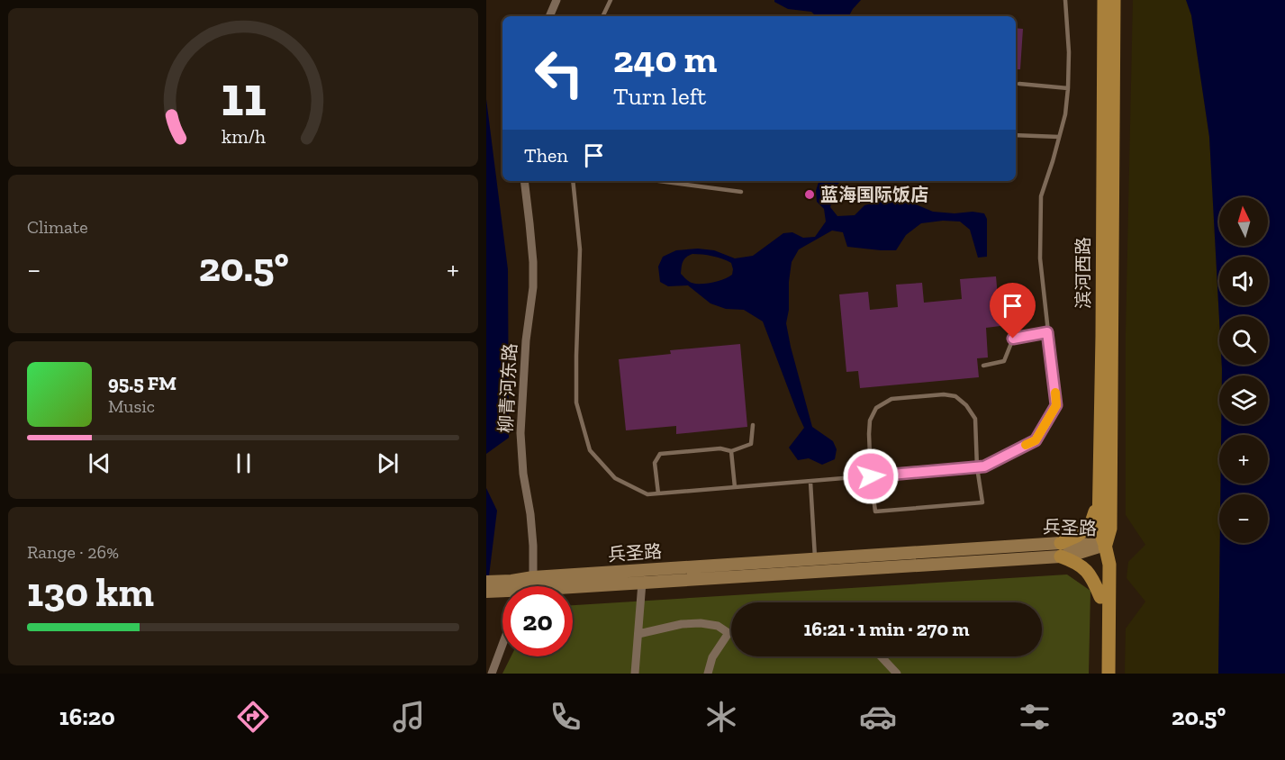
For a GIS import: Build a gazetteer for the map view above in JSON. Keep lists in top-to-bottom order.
{
  "streets": {
    "main road": ["滨河西路", "兵圣路"],
    "street": ["柳青河东路"]
  },
  "crossings": [
    ["滨河西路", "兵圣路"],
    ["柳青河东路", "兵圣路"]
  ],
  "places": ["蓝海国际饭店"],
  "north": "top",
  "page": {
    "turn": ["240 m", "Turn left"],
    "then": "Then",
    "tile": [
      "Climate",
      ["Range · 26%", "130 km"]
    ],
    "map_buttons": ["+", "−"],
    "heat": ["−", "20.5°", "+"],
    "song": ["95.5 FM", "Music"],
    "limit": "20",
    "trip": "16:21 · 1 min · 270 m",
    "tabs": ["16:20", "20.5°"],
    "gauge": ["11", "km/h"]
  }
}
